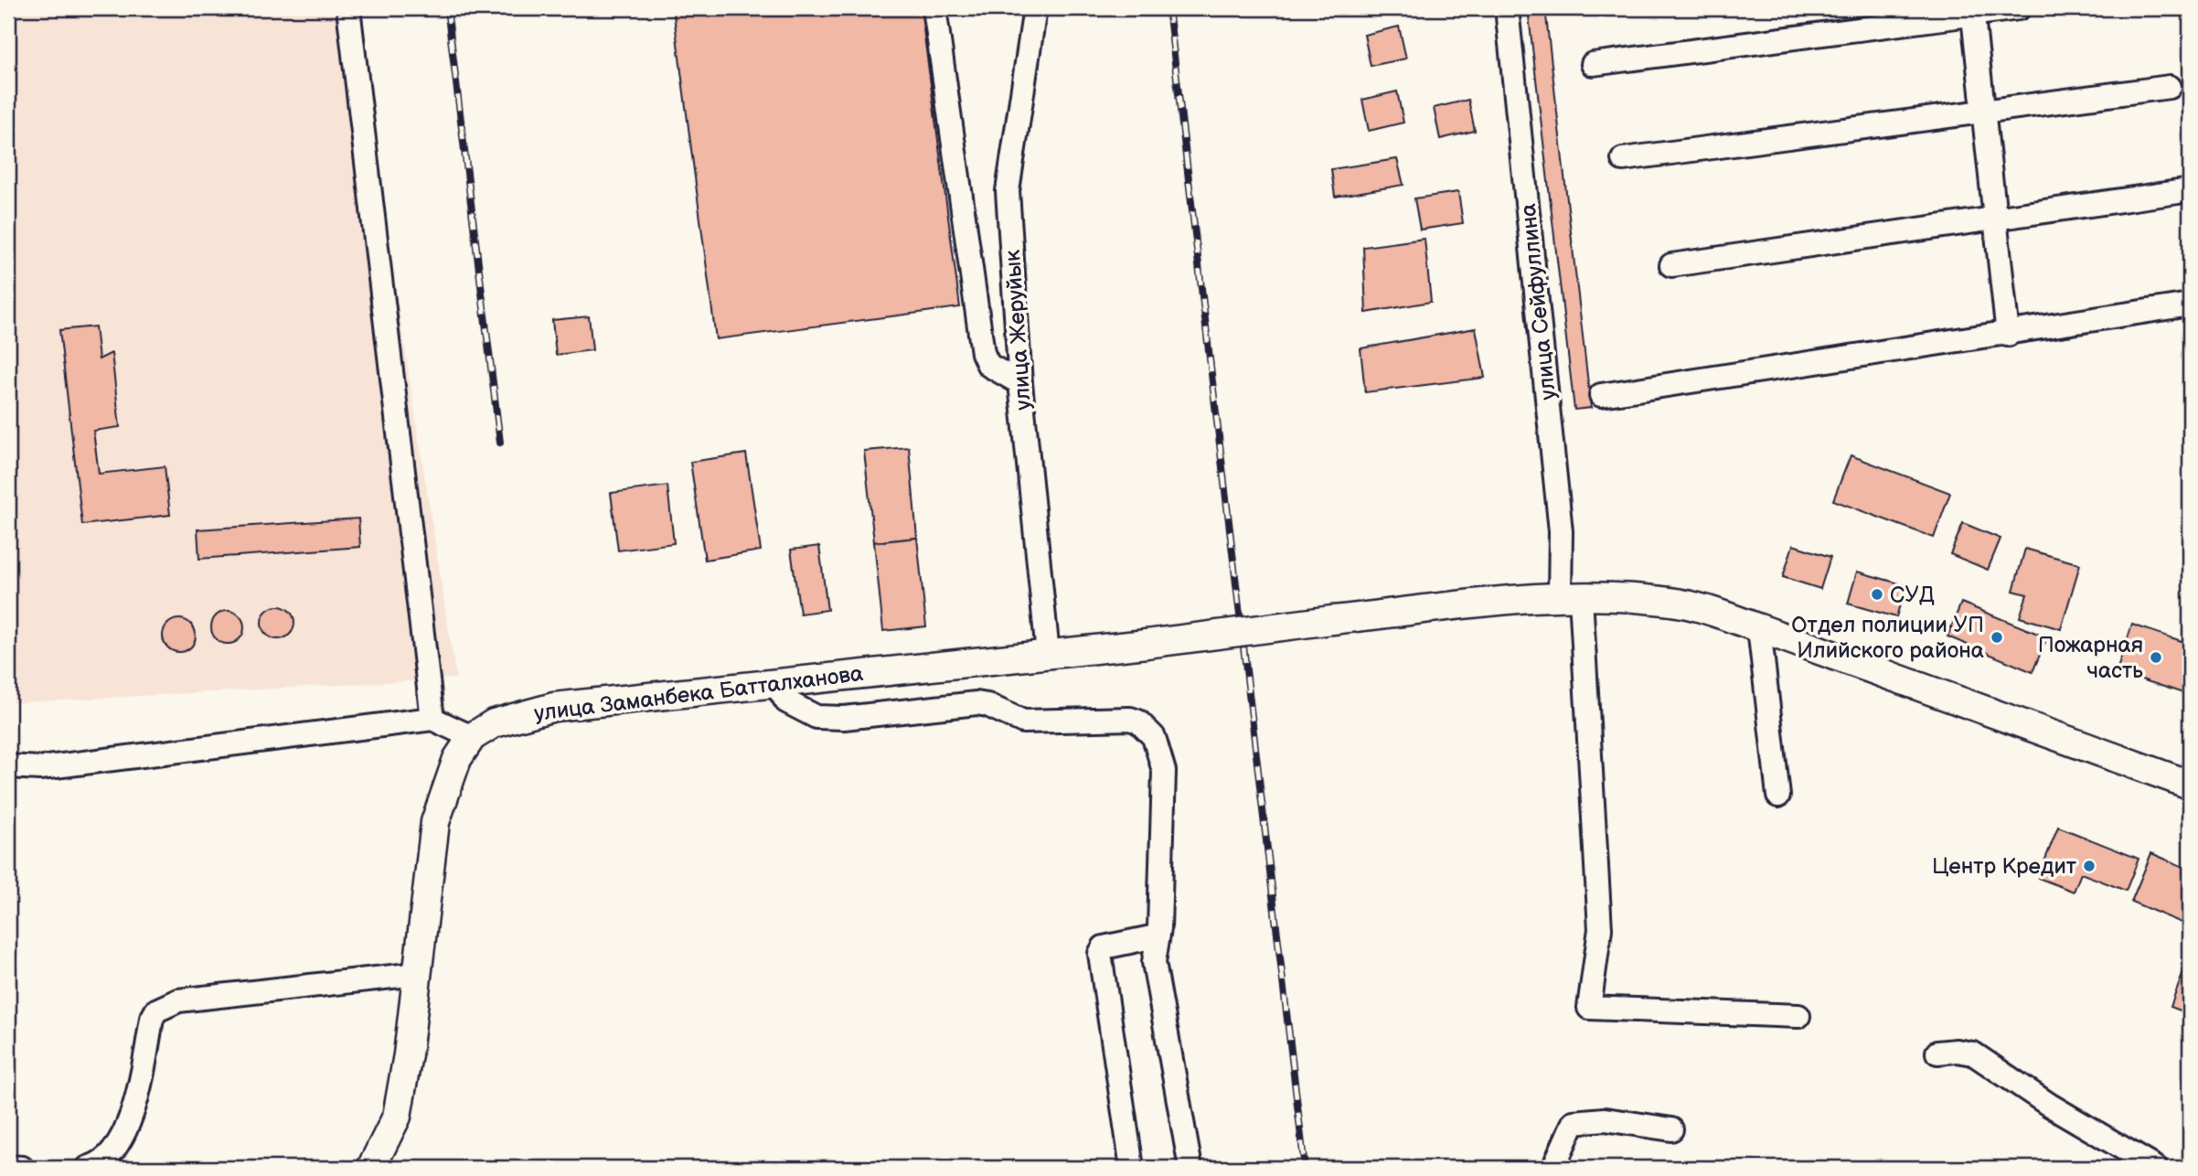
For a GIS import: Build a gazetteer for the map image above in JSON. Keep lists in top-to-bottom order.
{
  "streets": {
    "main road": ["улица Заманбека Батталханова"],
    "street": ["улица Сейфуллина", "улица Жеруйык"]
  },
  "crossings": [
    ["улица Сейфуллина", "улица Заманбека Батталханова"],
    ["улица Жеруйык", "улица Заманбека Батталханова"]
  ],
  "places": [
    "СУД",
    "Отдел полиции УП Илийского района",
    "Пожарная часть",
    "Центр Кредит"
  ]
}
